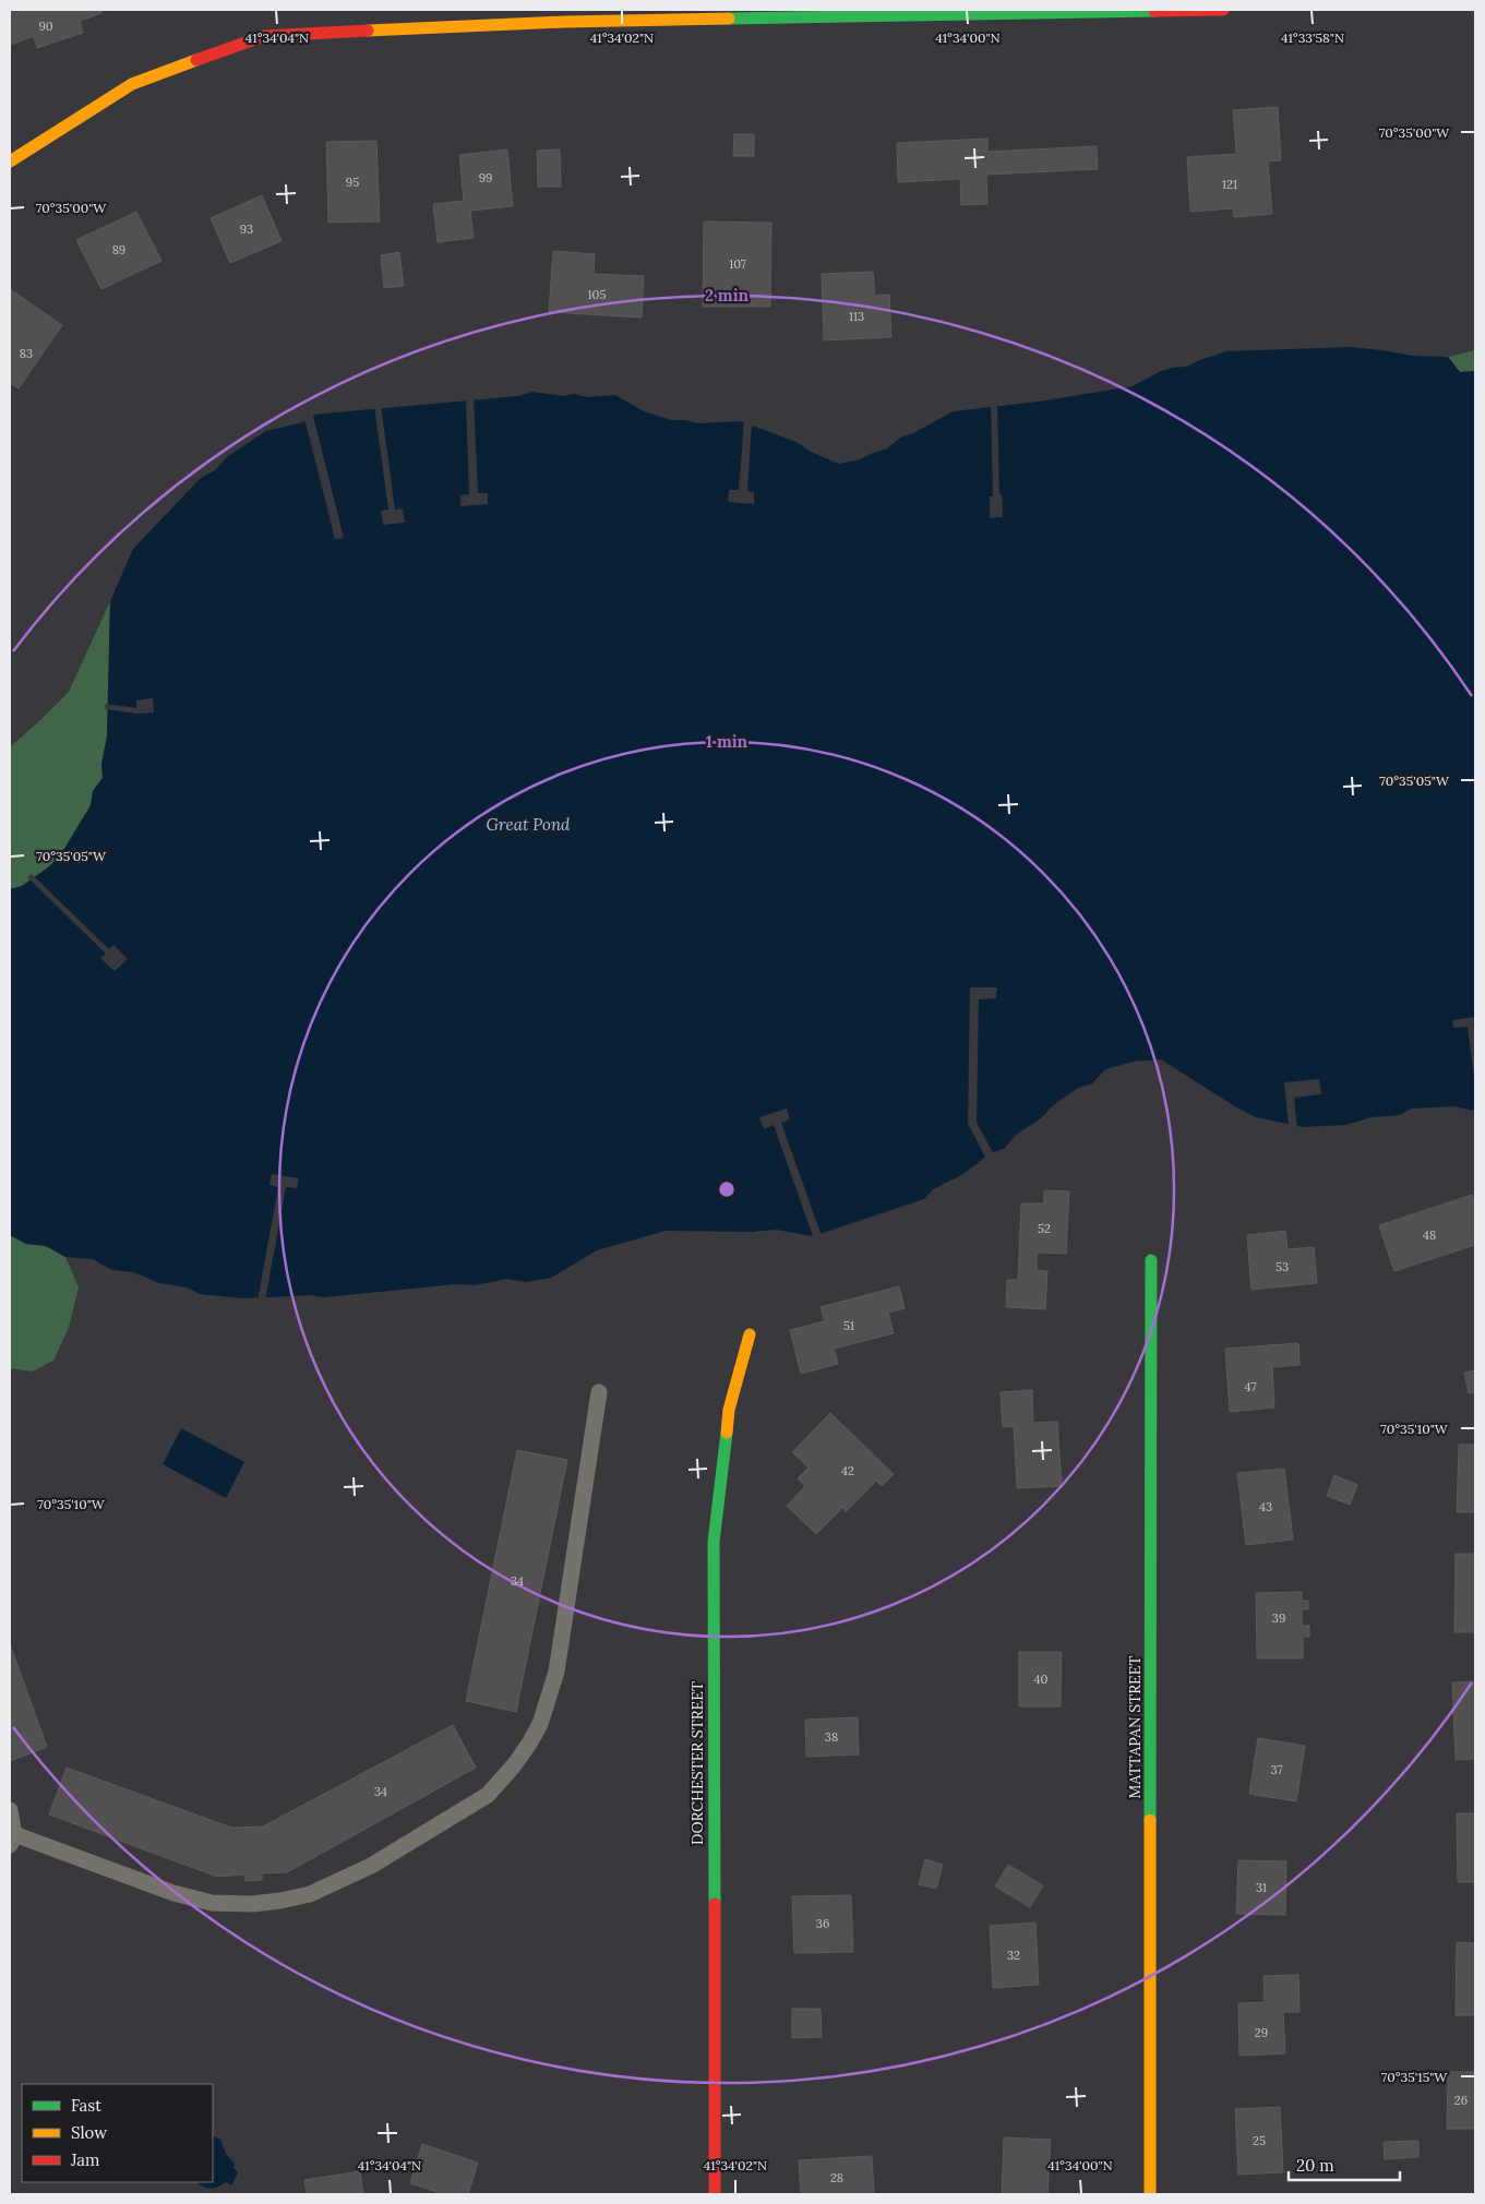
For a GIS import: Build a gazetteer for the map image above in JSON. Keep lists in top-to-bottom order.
{
  "streets": {
    "street": ["MATTAPAN STREET", "DORCHESTER STREET"]
  },
  "water": ["Great Pond"],
  "house_numbers": [
    "90",
    "99",
    "95",
    "121",
    "93",
    "89",
    "107",
    "105",
    "113",
    "83",
    "52",
    "48",
    "53",
    "51",
    "47",
    "42",
    "43",
    "34",
    "39",
    "40",
    "38",
    "37",
    "34",
    "31",
    "36",
    "32",
    "29",
    "26",
    "25",
    "28"
  ],
  "legend": ["Fast", "Slow", "Jam"],
  "scale_bar": "20 m",
  "coordinates": [
    "41°34'04\"N",
    "41°34'02\"N",
    "41°34'00\"N",
    "41°33'58\"N",
    "70°35'00\"W",
    "70°35'05\"W",
    "70°35'10\"W",
    "70°35'15\"W"
  ],
  "rings": ["2 min", "1 min"]
}
